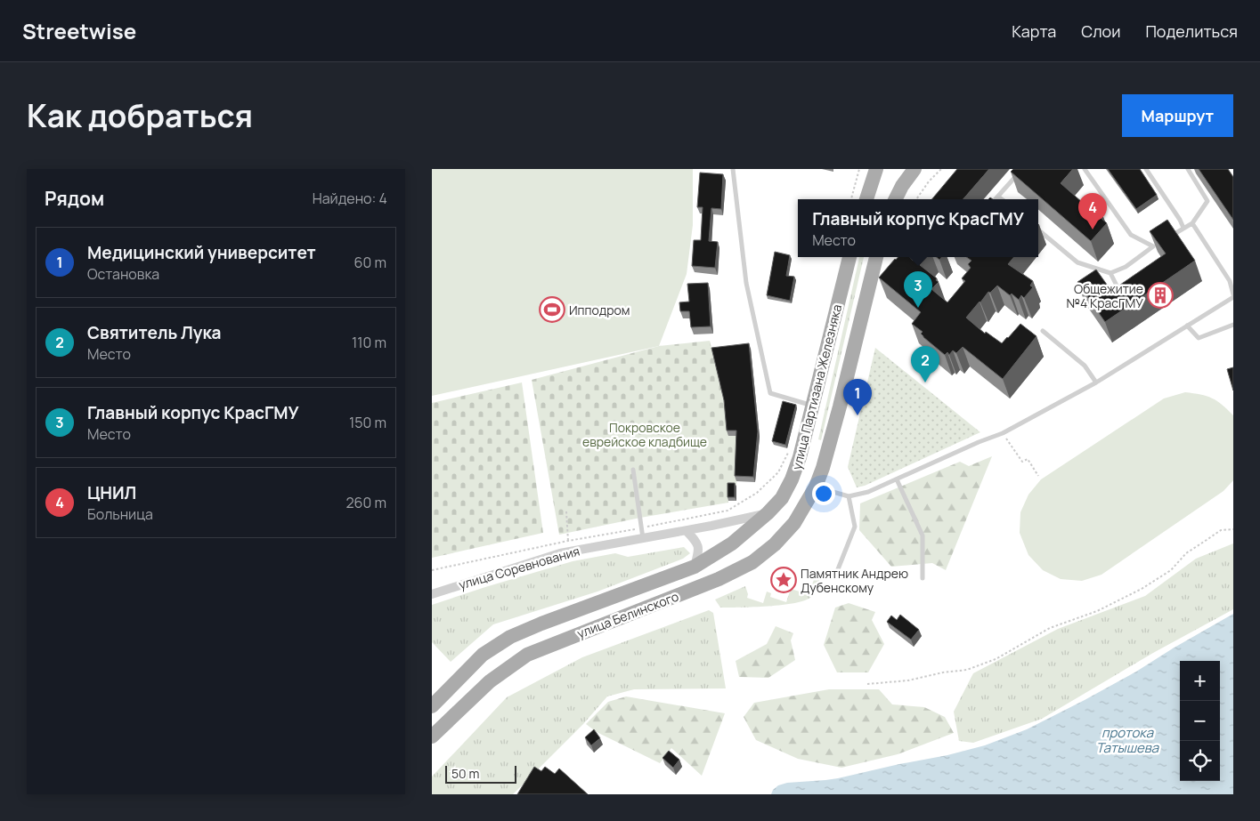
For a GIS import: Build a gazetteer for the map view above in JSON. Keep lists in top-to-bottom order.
{
  "streets": {
    "main road": ["улица Партизана Железняка", "улица Белинского"],
    "street": ["улица Соревнования"]
  },
  "crossings": [
    ["улица Партизана Железняка", "улица Соревнования"],
    ["улица Партизана Железняка", "улица Белинского"],
    ["улица Соревнования", "улица Белинского"]
  ],
  "water": ["протока Татышева"],
  "parks": ["Покровское еврейское кладбище"],
  "places": {
    "building": ["Общежитие №4 КрасГМУ"],
    "sports": ["Ипподром"],
    "place": ["Памятник Андрею Дубенскому"]
  },
  "scale_bar": "50 m",
  "page": {
    "header": "Streetwise",
    "nav": ["Карта", "Слои", "Поделиться"],
    "title": "Как добраться",
    "buttons": "Маршрут",
    "heading": ["Рядом", "Найдено: 4"],
    "pins": [
      "4",
      "3",
      "2",
      "1"
    ],
    "popup": ["Главный корпус КрасГМУ", "Место"],
    "list": [
      {
        "mark": "1",
        "name": "Медицинский университет",
        "note": "Остановка",
        "value": "60 m"
      },
      {
        "mark": "2",
        "name": "Святитель Лука",
        "note": "Место",
        "value": "110 m"
      },
      {
        "mark": "3",
        "name": "Главный корпус КрасГМУ",
        "note": "Место",
        "value": "150 m"
      },
      {
        "mark": "4",
        "name": "ЦНИЛ",
        "note": "Больница",
        "value": "260 m"
      }
    ],
    "map_buttons": ["+", "−"],
    "scale": "50 m"
  }
}
